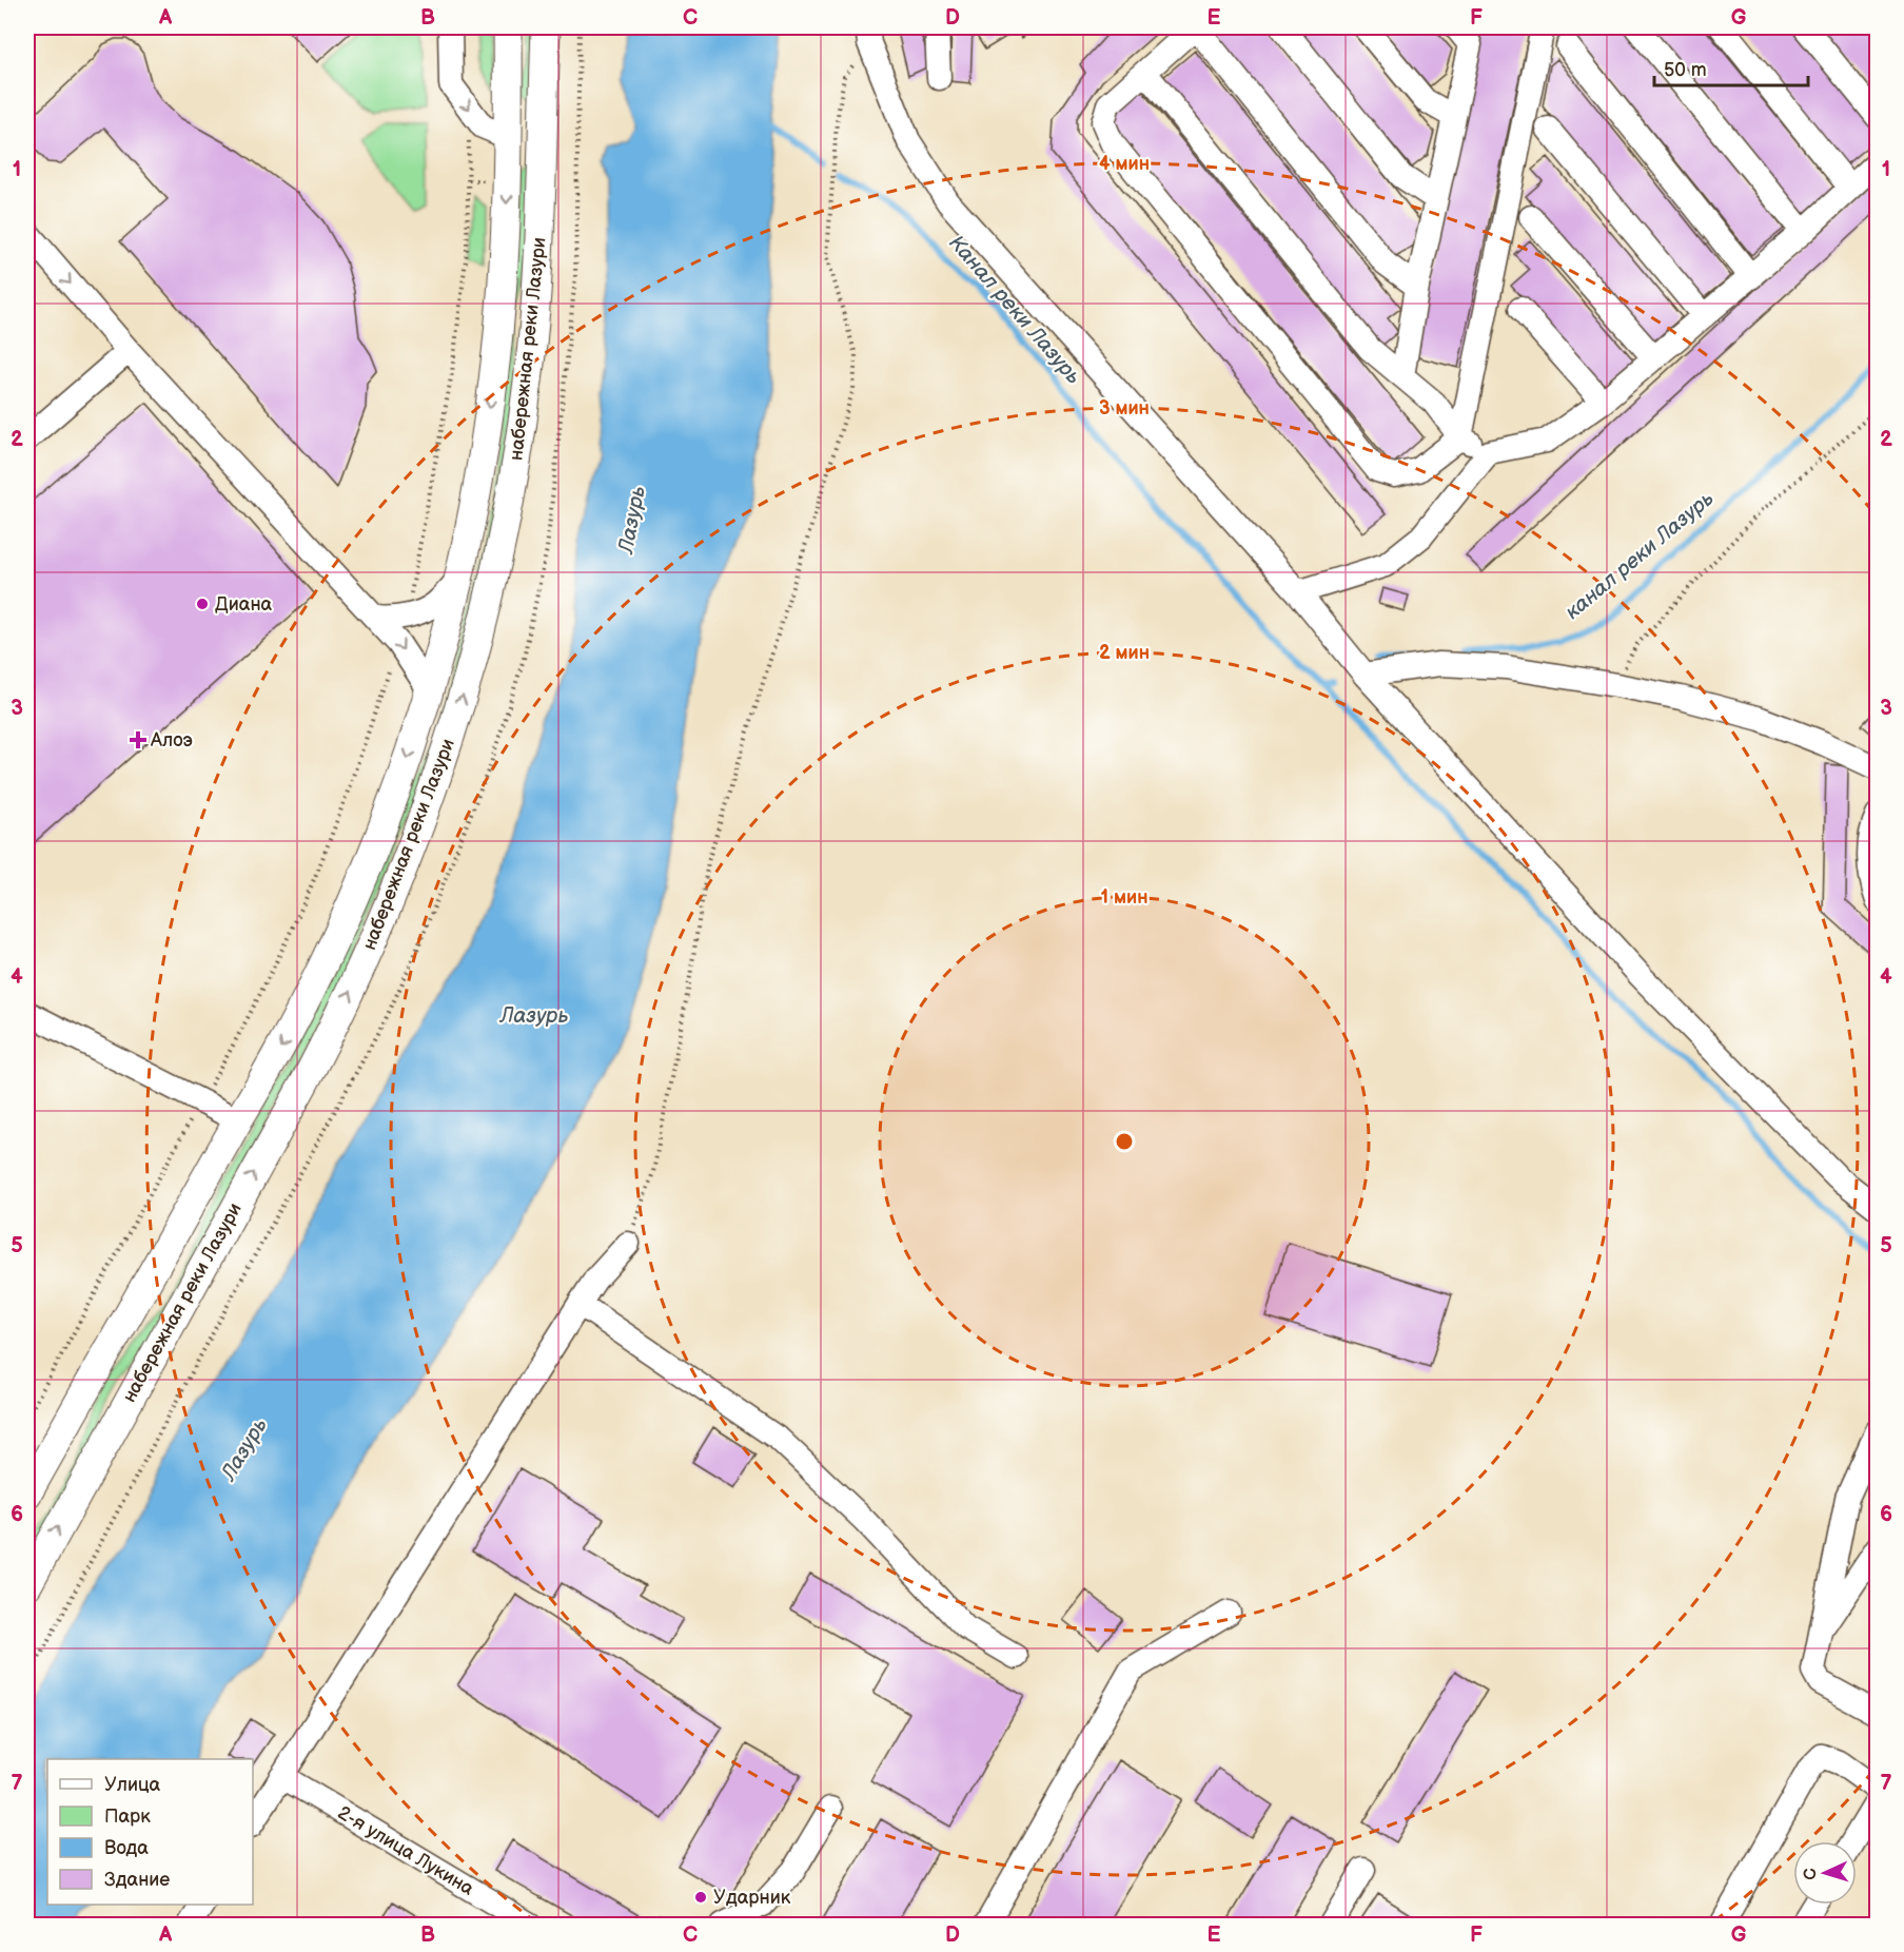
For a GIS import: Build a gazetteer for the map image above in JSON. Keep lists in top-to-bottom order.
{
  "streets": {
    "main road": ["набережная реки Лазури"],
    "street": ["2-я улица Лукина"]
  },
  "water": ["Канал реки Лазурь", "Лазурь", "канал реки Лазурь"],
  "places": {
    "other": ["Диана", "Ударник"],
    "health": ["Алоэ"]
  },
  "legend": [
    "Улица",
    "Парк",
    "Вода",
    "Здание"
  ],
  "scale_bar": "50 m",
  "north": "left",
  "grid": {
    "columns": [
      "A",
      "B",
      "C",
      "D",
      "E",
      "F",
      "G"
    ],
    "rows": [
      "1",
      "2",
      "3",
      "4",
      "5",
      "6",
      "7"
    ]
  },
  "rings": [
    "4 мин",
    "3 мин",
    "2 мин",
    "1 мин"
  ]
}
